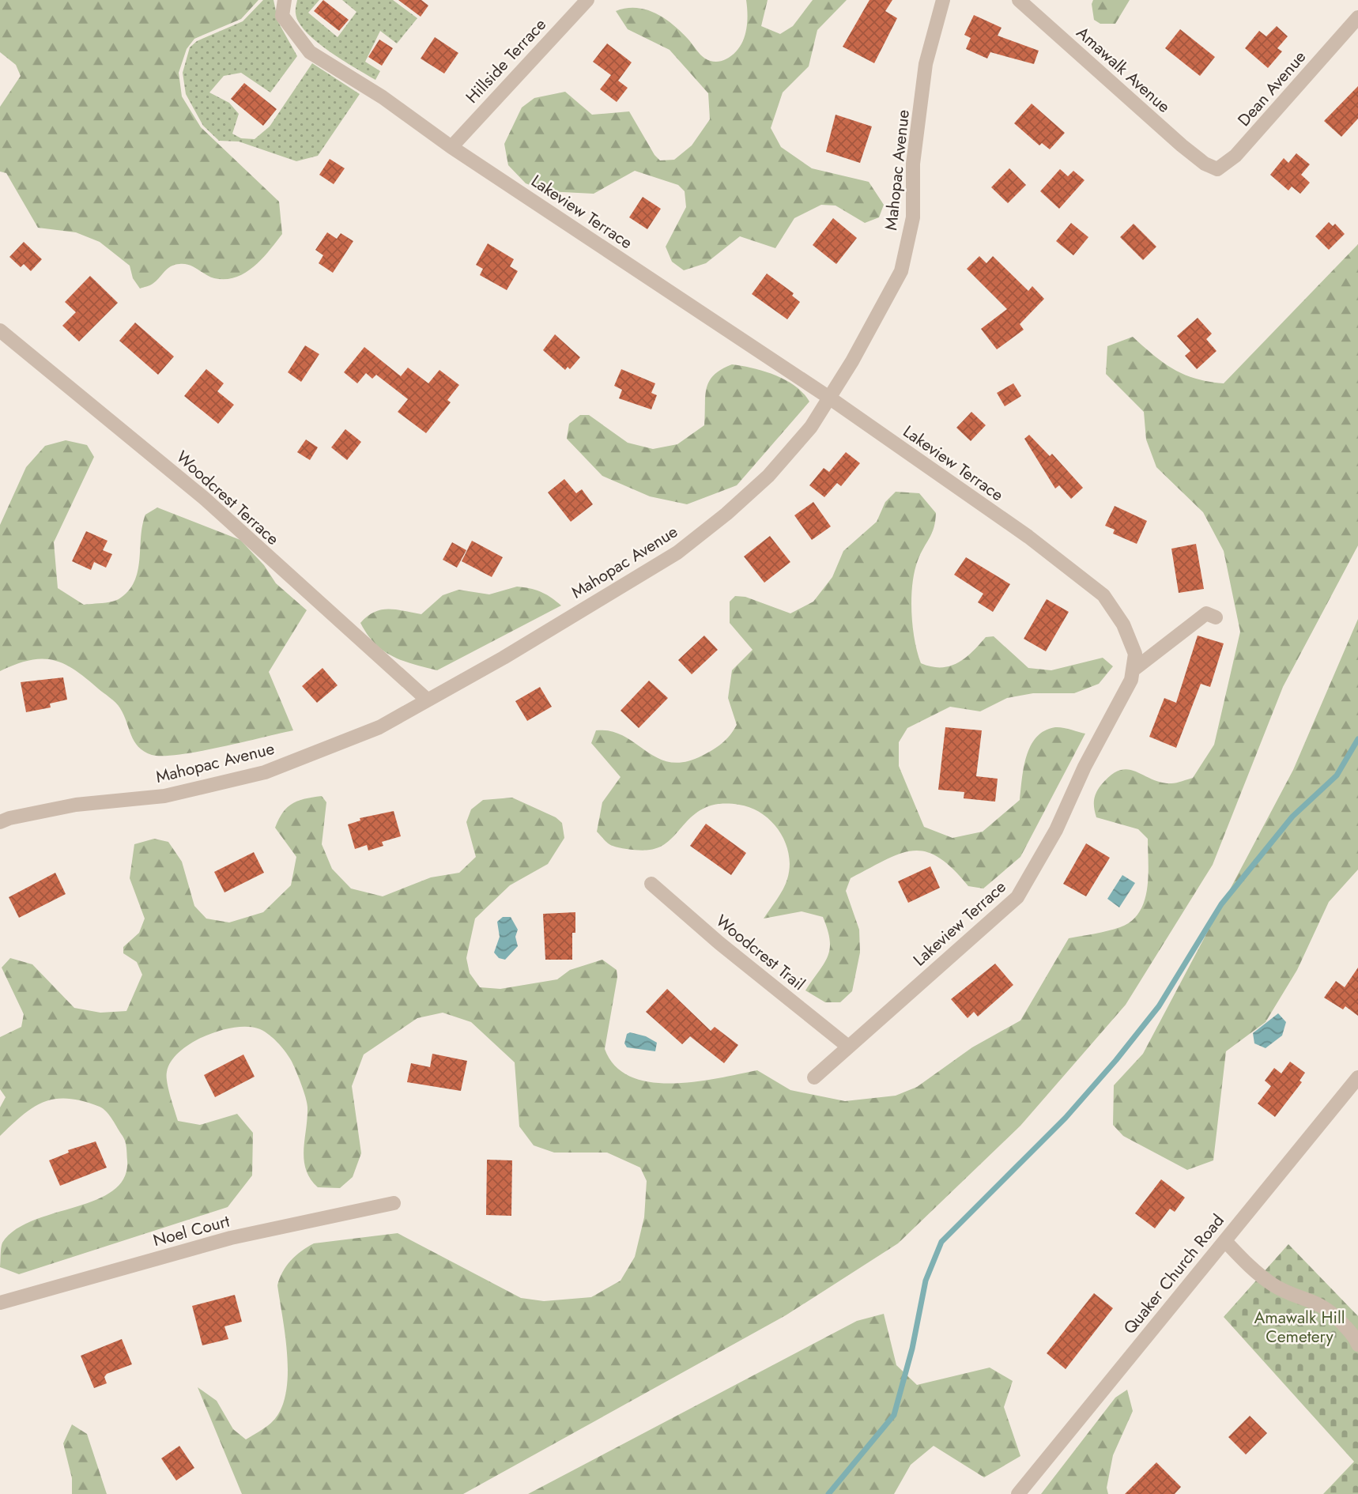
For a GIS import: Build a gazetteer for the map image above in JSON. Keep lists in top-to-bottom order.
{
  "streets": {
    "street": [
      "Hillside Terrace",
      "Amawalk Avenue",
      "Dean Avenue",
      "Mahopac Avenue",
      "Lakeview Terrace",
      "Woodcrest Terrace",
      "Woodcrest Trail",
      "Noel Court",
      "Quaker Church Road"
    ]
  },
  "crossings": [
    ["Hillside Terrace", "Lakeview Terrace"],
    ["Amawalk Avenue", "Dean Avenue"],
    ["Mahopac Avenue", "Lakeview Terrace"],
    ["Mahopac Avenue", "Woodcrest Terrace"],
    ["Lakeview Terrace", "Woodcrest Trail"]
  ],
  "parks": ["Amawalk Hill Cemetery"]
}
